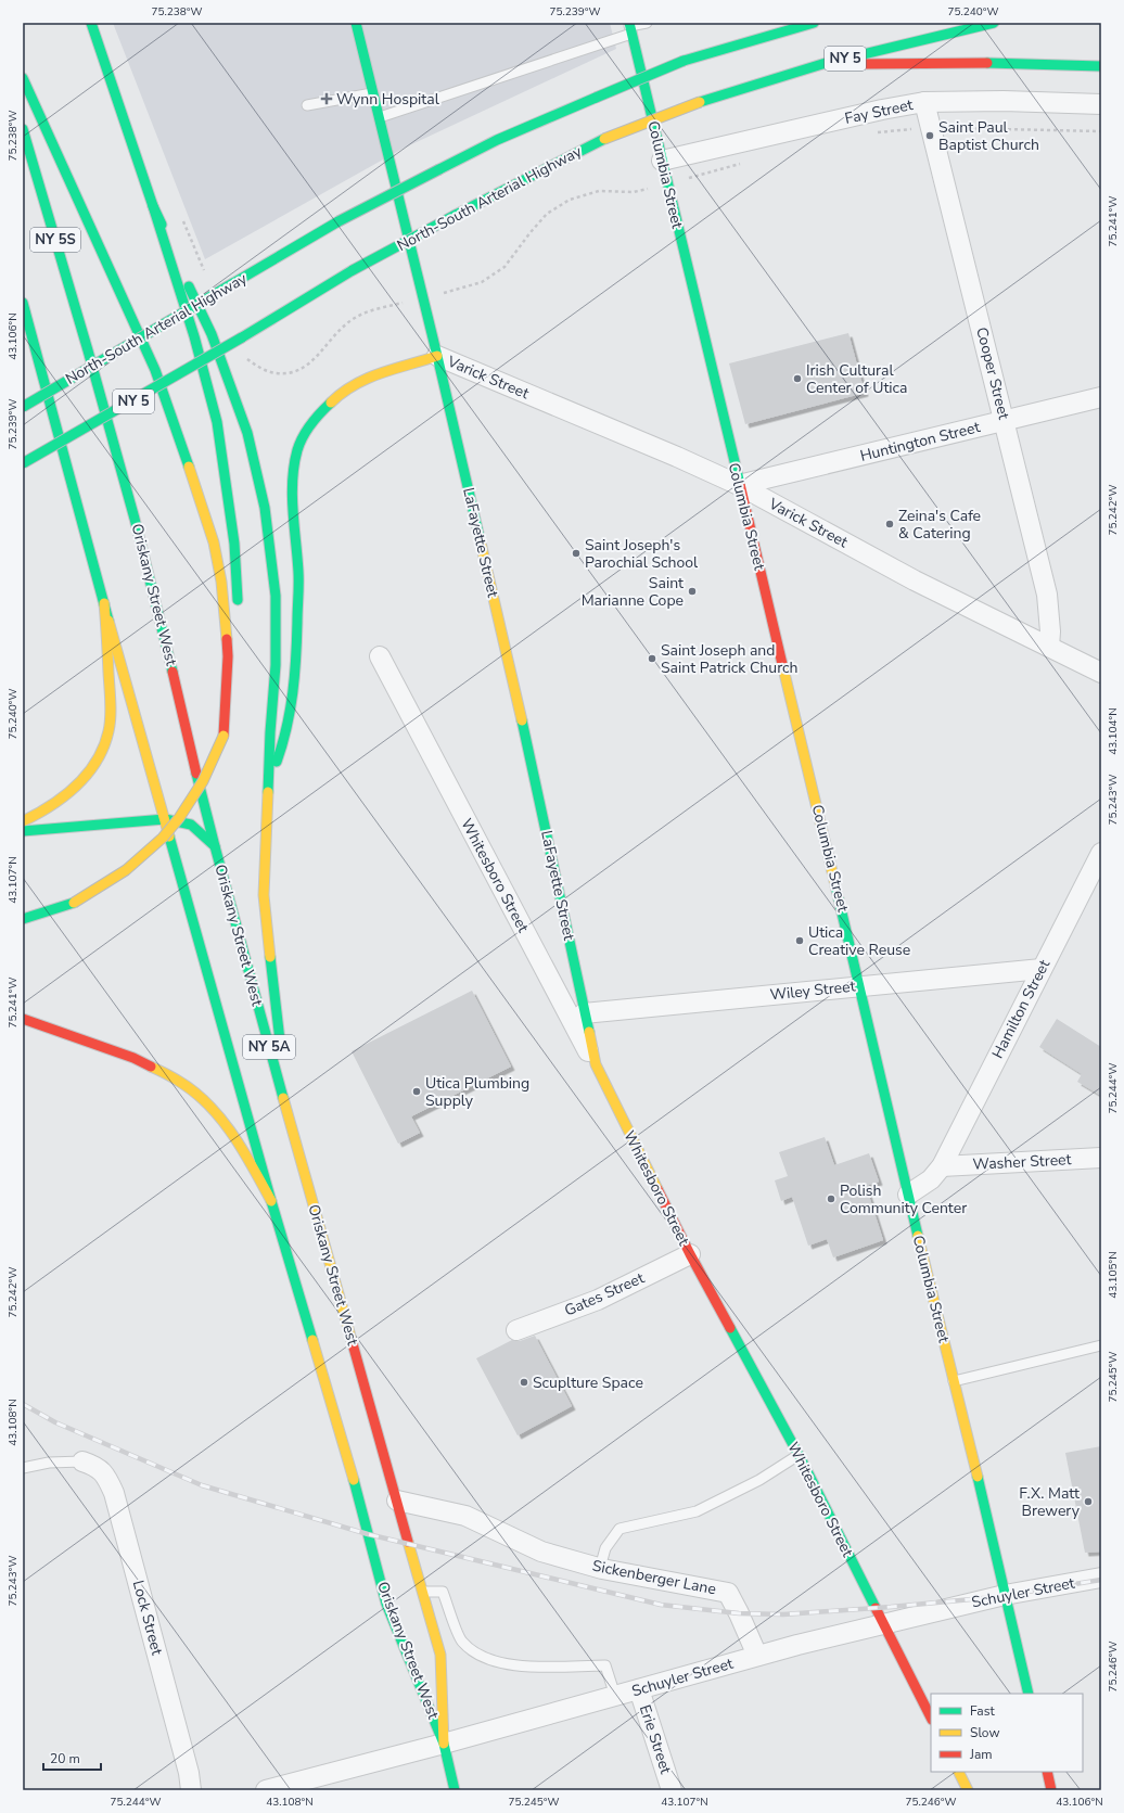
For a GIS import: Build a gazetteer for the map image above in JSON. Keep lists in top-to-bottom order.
{
  "streets": {
    "main road": [
      "NY 5",
      "Columbia Street",
      "North-South Arterial Highway",
      "NY 5S",
      "LaFayette Street",
      "Oriskany Street West",
      "Whitesboro Street",
      "NY 5A"
    ],
    "street": [
      "Fay Street",
      "Cooper Street",
      "Varick Street",
      "Huntington Street",
      "Wiley Street",
      "Hamilton Street",
      "Washer Street",
      "Gates Street",
      "Sickenberger Lane",
      "Schuyler Street",
      "Lock Street",
      "Erie Street"
    ]
  },
  "crossings": [
    ["Fay Street", "Columbia Street"],
    ["Fay Street", "Cooper Street"],
    ["Columbia Street", "Varick Street"],
    ["Columbia Street", "Huntington Street"],
    ["Columbia Street", "Wiley Street"],
    ["Columbia Street", "Hamilton Street"],
    ["Columbia Street", "Schuyler Street"],
    ["Cooper Street", "Varick Street"],
    ["Cooper Street", "Huntington Street"],
    ["Varick Street", "Huntington Street"],
    ["Varick Street", "LaFayette Street"],
    ["LaFayette Street", "Whitesboro Street"],
    ["LaFayette Street", "Wiley Street"],
    ["Oriskany Street West", "Sickenberger Lane"],
    ["Oriskany Street West", "Schuyler Street"],
    ["Whitesboro Street", "Gates Street"],
    ["Whitesboro Street", "Schuyler Street"],
    ["Wiley Street", "Hamilton Street"],
    ["Hamilton Street", "Washer Street"],
    ["Sickenberger Lane", "Schuyler Street"],
    ["Schuyler Street", "Erie Street"]
  ],
  "places": {
    "health": ["Wynn Hospital"],
    "other": [
      "Saint Paul Baptist Church",
      "Irish Cultural Center of Utica",
      "Zeina's Cafe & Catering",
      "Saint Joseph's Parochial School",
      "Saint Marianne Cope",
      "Saint Joseph and Saint Patrick Church",
      "Utica Creative Reuse",
      "Utica Plumbing Supply",
      "Polish Community Center",
      "Scuplture Space",
      "F.X. Matt Brewery"
    ]
  },
  "legend": ["Fast", "Slow", "Jam"],
  "scale_bar": "20 m",
  "coordinates": [
    "75.238°W",
    "75.239°W",
    "75.240°W",
    "75.241°W",
    "43.106°N",
    "75.242°W",
    "43.104°N",
    "75.243°W",
    "43.107°N",
    "75.244°W",
    "43.105°N",
    "75.245°W",
    "43.108°N",
    "75.246°W"
  ]
}
